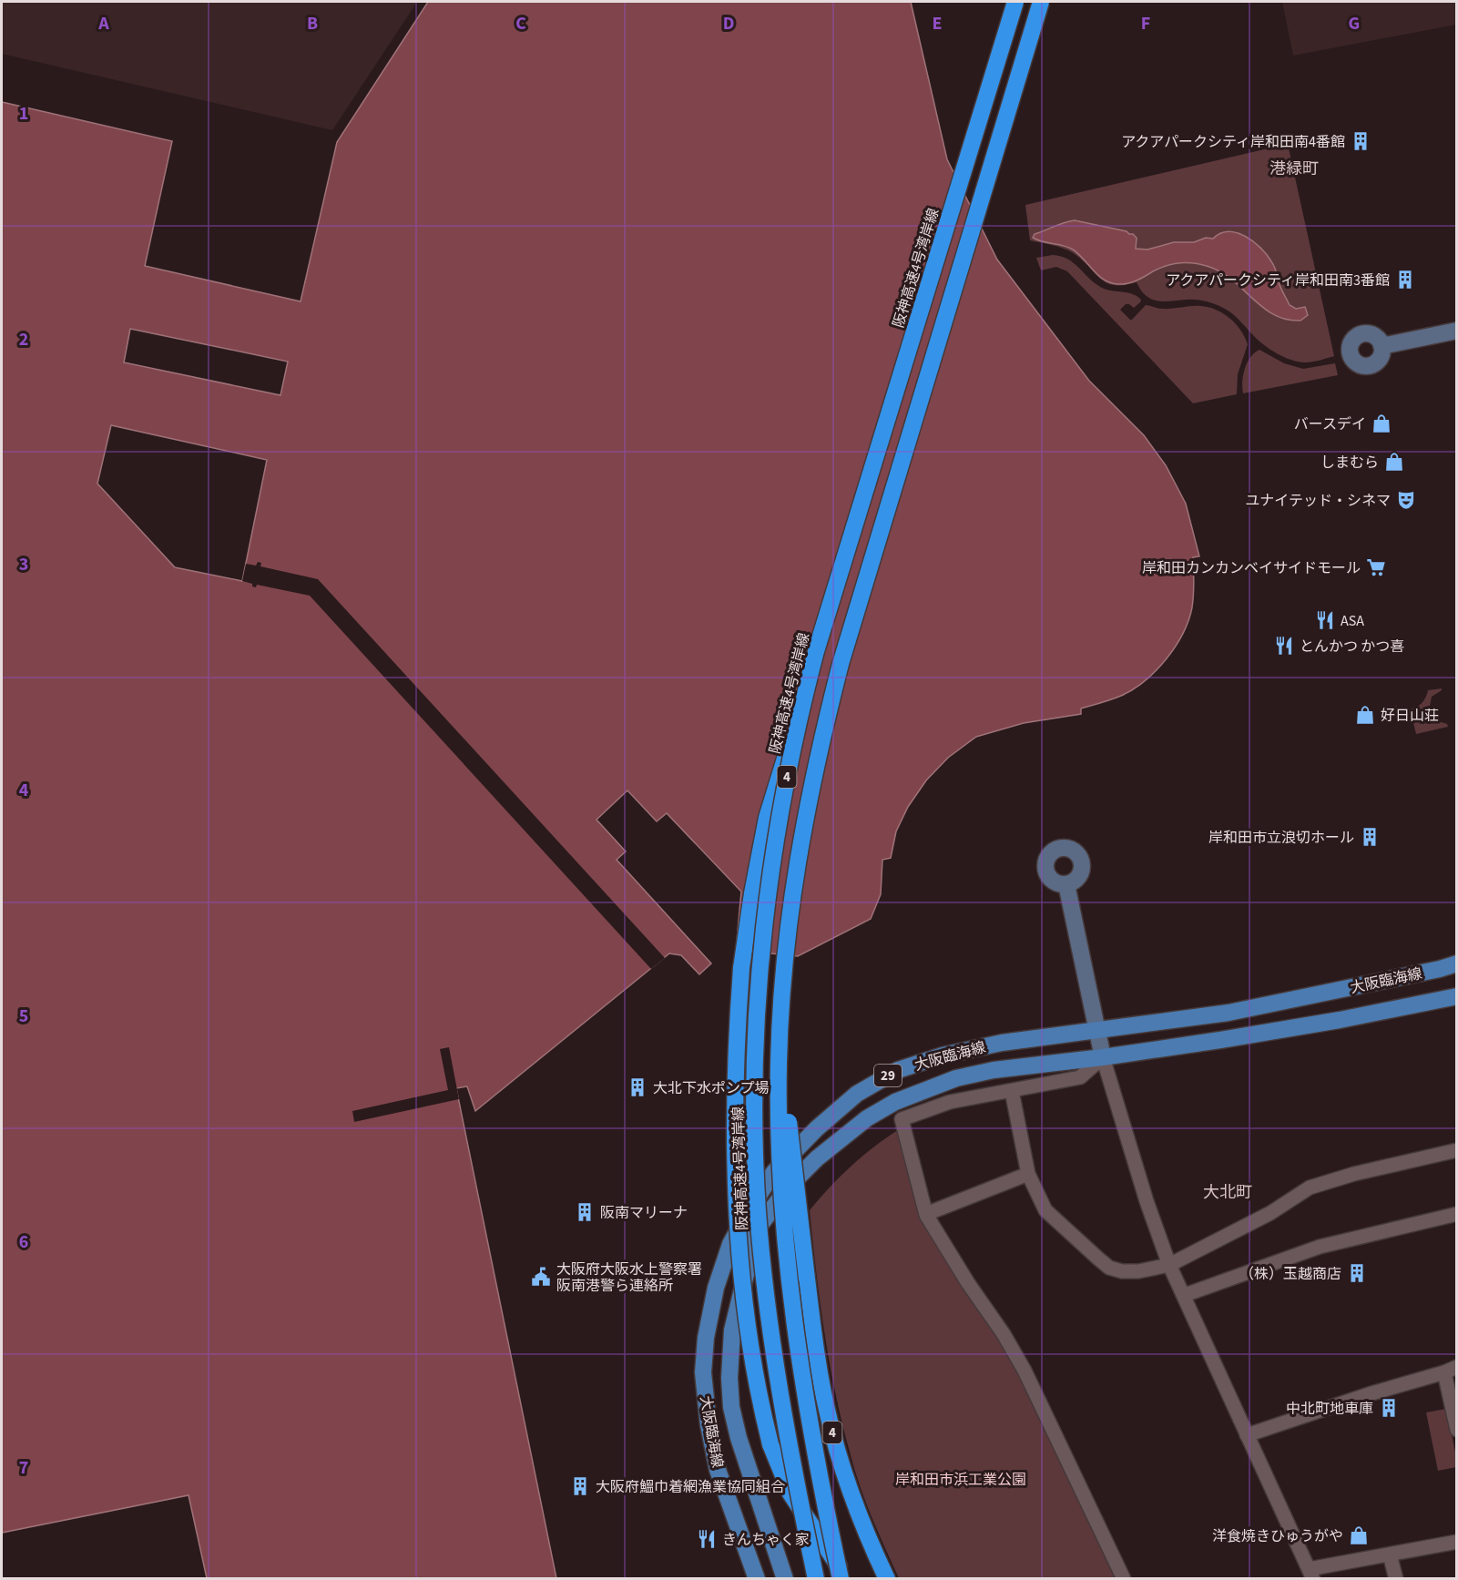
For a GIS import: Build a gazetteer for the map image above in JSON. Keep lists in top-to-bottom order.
{
  "streets": {
    "highway": ["阪神高速4号湾岸線", "4"],
    "main road": ["大阪臨海線", "29"]
  },
  "crossings": [
    ["阪神高速4号湾岸線", "4"]
  ],
  "districts": ["港緑町", "大北町"],
  "parks": ["岸和田市浜工業公園"],
  "places": {
    "building": [
      "アクアパークシティ岸和田南4番館",
      "アクアパークシティ岸和田南3番館",
      "岸和田市立浪切ホール",
      "大北下水ポンプ場",
      "阪南マリーナ",
      "（株）玉越商店",
      "中北町地車庫",
      "大阪府鰮巾着網漁業協同組合"
    ],
    "shop": [
      "バースデイ",
      "しまむら",
      "好日山荘",
      "洋食焼きひゅうがや"
    ],
    "theatre": ["ユナイテッド・シネマ"],
    "supermarket": ["岸和田カンカンベイサイドモール"],
    "restaurant": ["ASA", "とんかつ かつ喜", "きんちゃく家"],
    "public building": ["大阪府大阪水上警察署 阪南港警ら連絡所"]
  },
  "grid": {
    "columns": [
      "A",
      "B",
      "C",
      "D",
      "E",
      "F",
      "G"
    ],
    "rows": [
      "1",
      "2",
      "3",
      "4",
      "5",
      "6",
      "7"
    ]
  }
}
